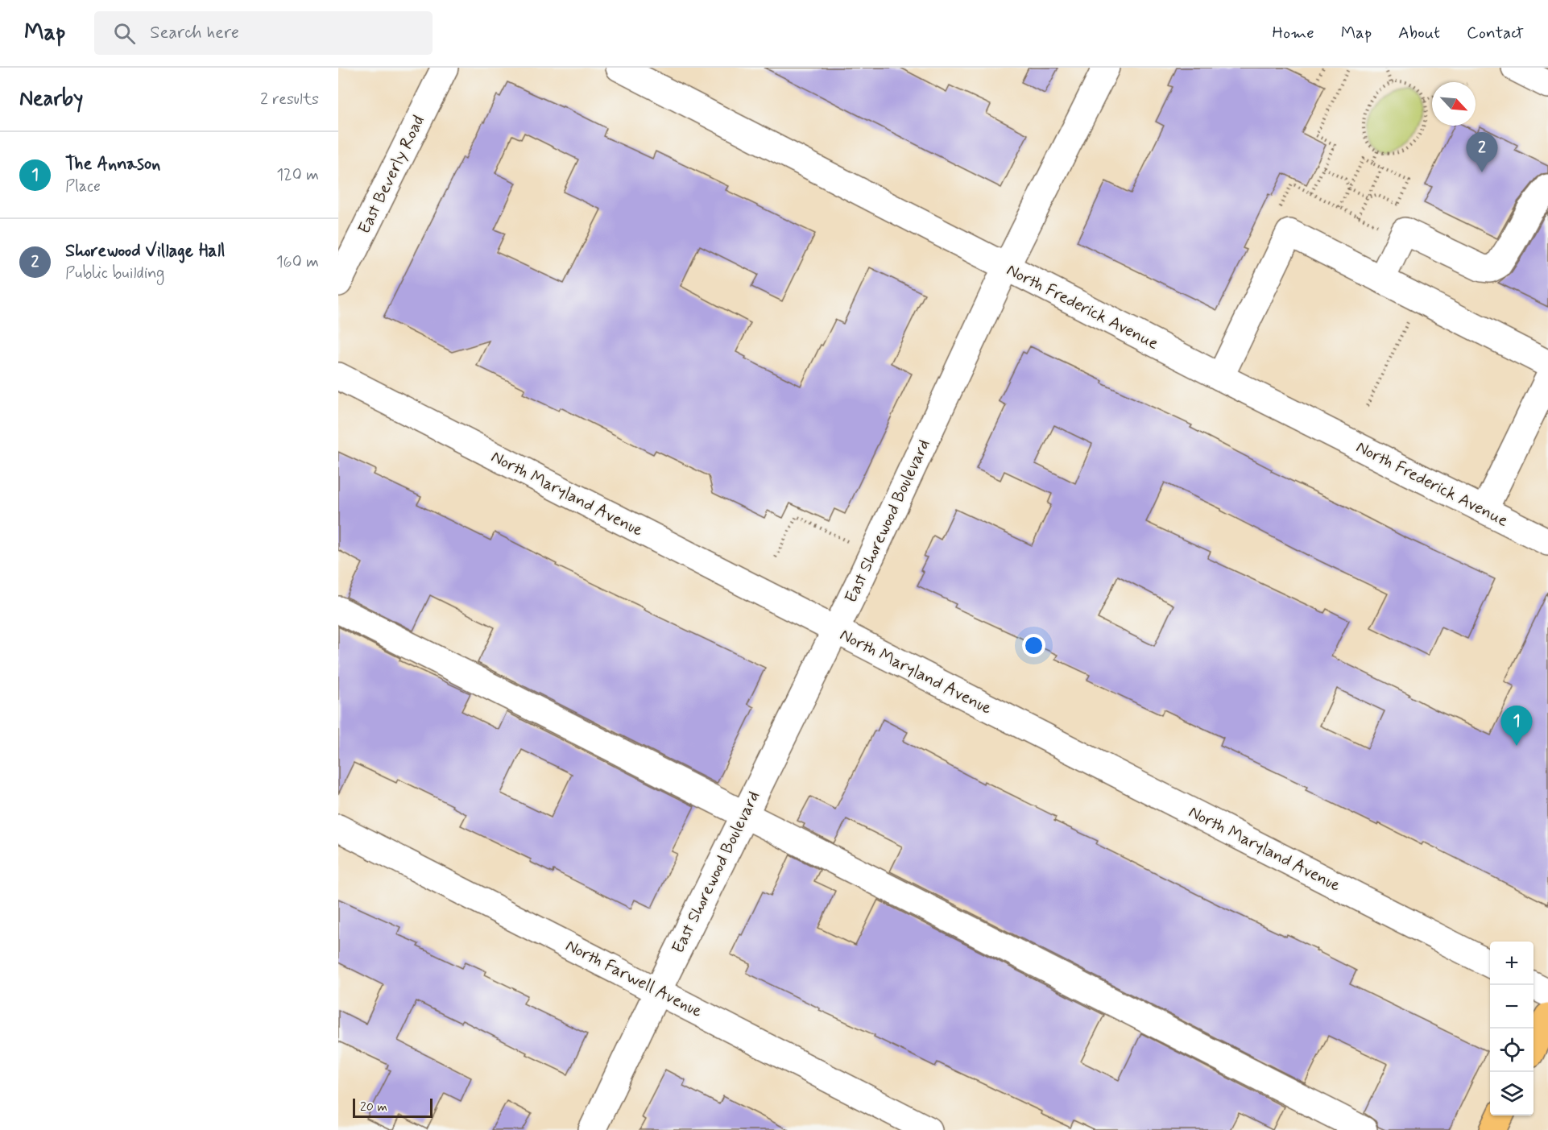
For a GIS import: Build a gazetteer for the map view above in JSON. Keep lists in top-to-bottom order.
{
  "streets": {
    "street": [
      "East Beverly Road",
      "North Frederick Avenue",
      "North Maryland Avenue",
      "East Shorewood Boulevard",
      "North Farwell Avenue"
    ]
  },
  "crossings": [
    ["North Frederick Avenue", "East Shorewood Boulevard"],
    ["North Maryland Avenue", "East Shorewood Boulevard"],
    ["East Shorewood Boulevard", "North Farwell Avenue"]
  ],
  "scale_bar": "20 m",
  "north": "bottom right",
  "page": {
    "header": "Map",
    "search": "Search here",
    "nav": [
      "Home",
      "Map",
      "About",
      "Contact"
    ],
    "heading": ["Nearby", "2 results"],
    "list": [
      {
        "mark": "1",
        "name": "The Annason",
        "note": "Place",
        "value": "120 m"
      },
      {
        "mark": "2",
        "name": "Shorewood Village Hall",
        "note": "Public building",
        "value": "160 m"
      }
    ],
    "pins": ["2", "1"],
    "map_buttons": ["+", "−"],
    "scale": "20 m"
  }
}
